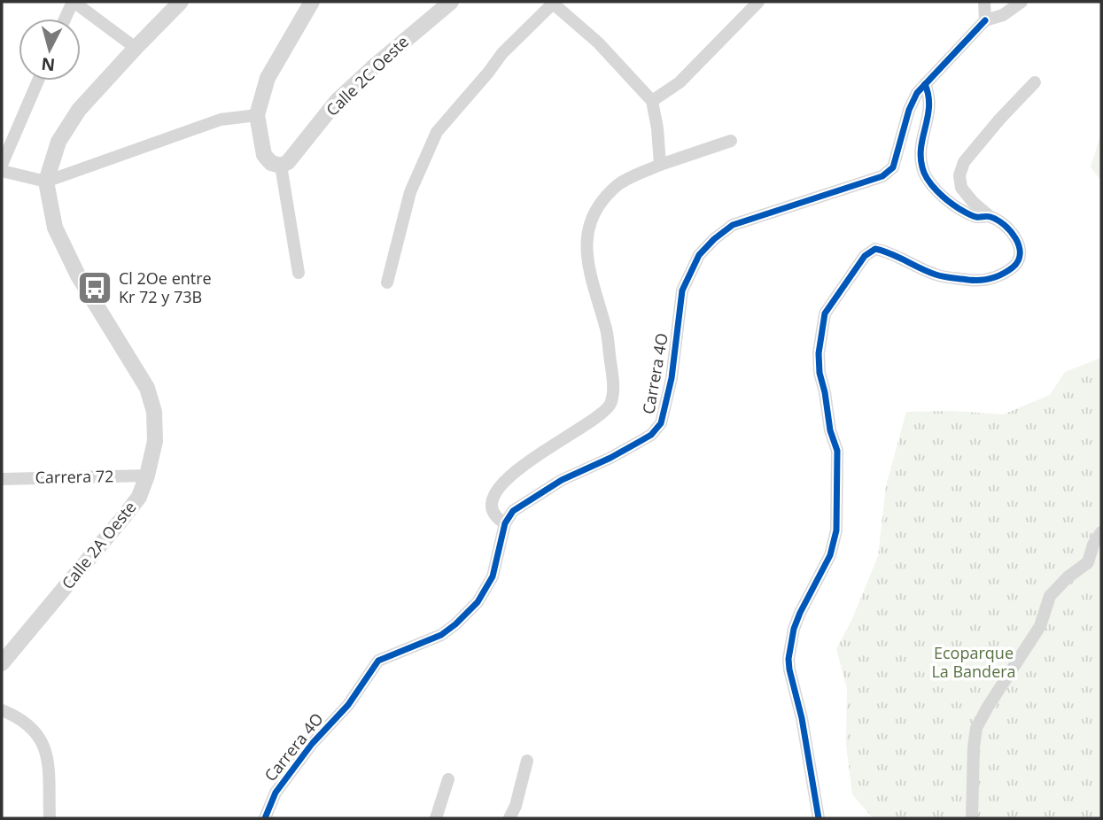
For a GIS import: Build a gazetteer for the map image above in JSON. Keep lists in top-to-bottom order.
{
  "streets": {
    "street": [
      "Calle 2C Oeste",
      "Carrera 4O",
      "Carrera 72",
      "Calle 2A Oeste"
    ]
  },
  "crossings": [
    ["Carrera 72", "Calle 2A Oeste"]
  ],
  "parks": ["Ecoparque La Bandera"],
  "places": {
    "bus stop": ["Cl 2Oe entre Kr 72 y 73B"]
  },
  "north": "bottom"
}
